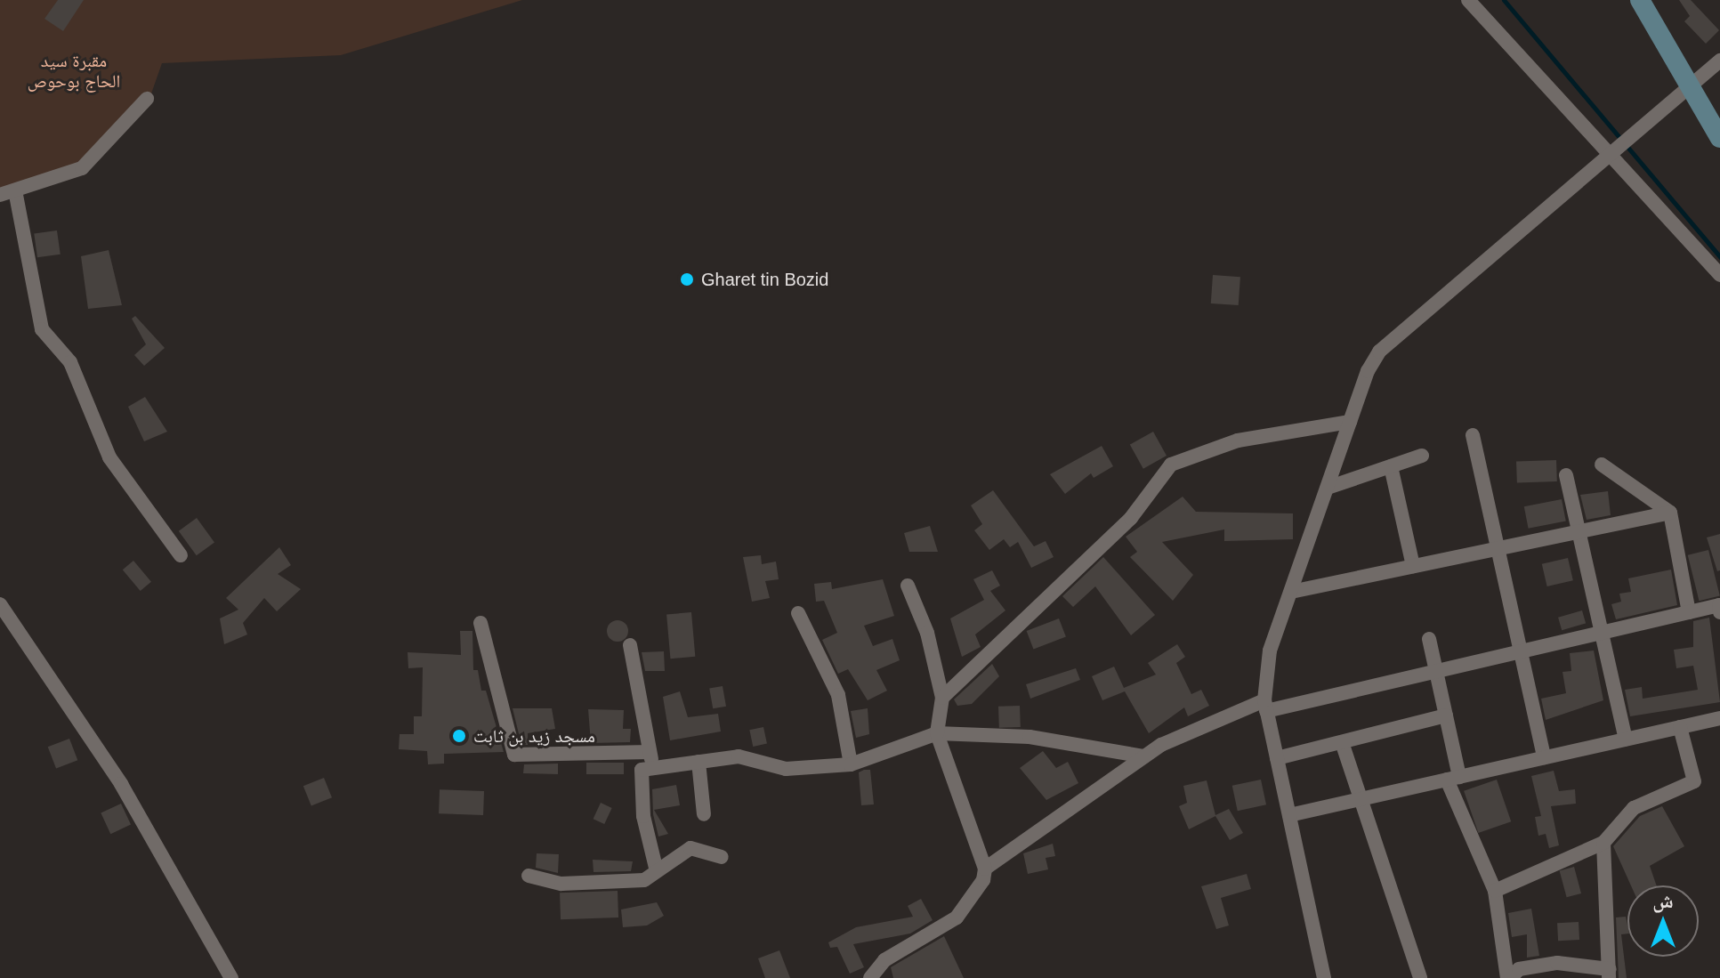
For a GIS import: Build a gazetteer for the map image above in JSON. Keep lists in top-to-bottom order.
{
  "parks": ["مقبرة سيد الحاج بوحوص"],
  "places": ["Gharet tin Bozid", "مسجد زيد بن ثابت"],
  "north": "top"
}
